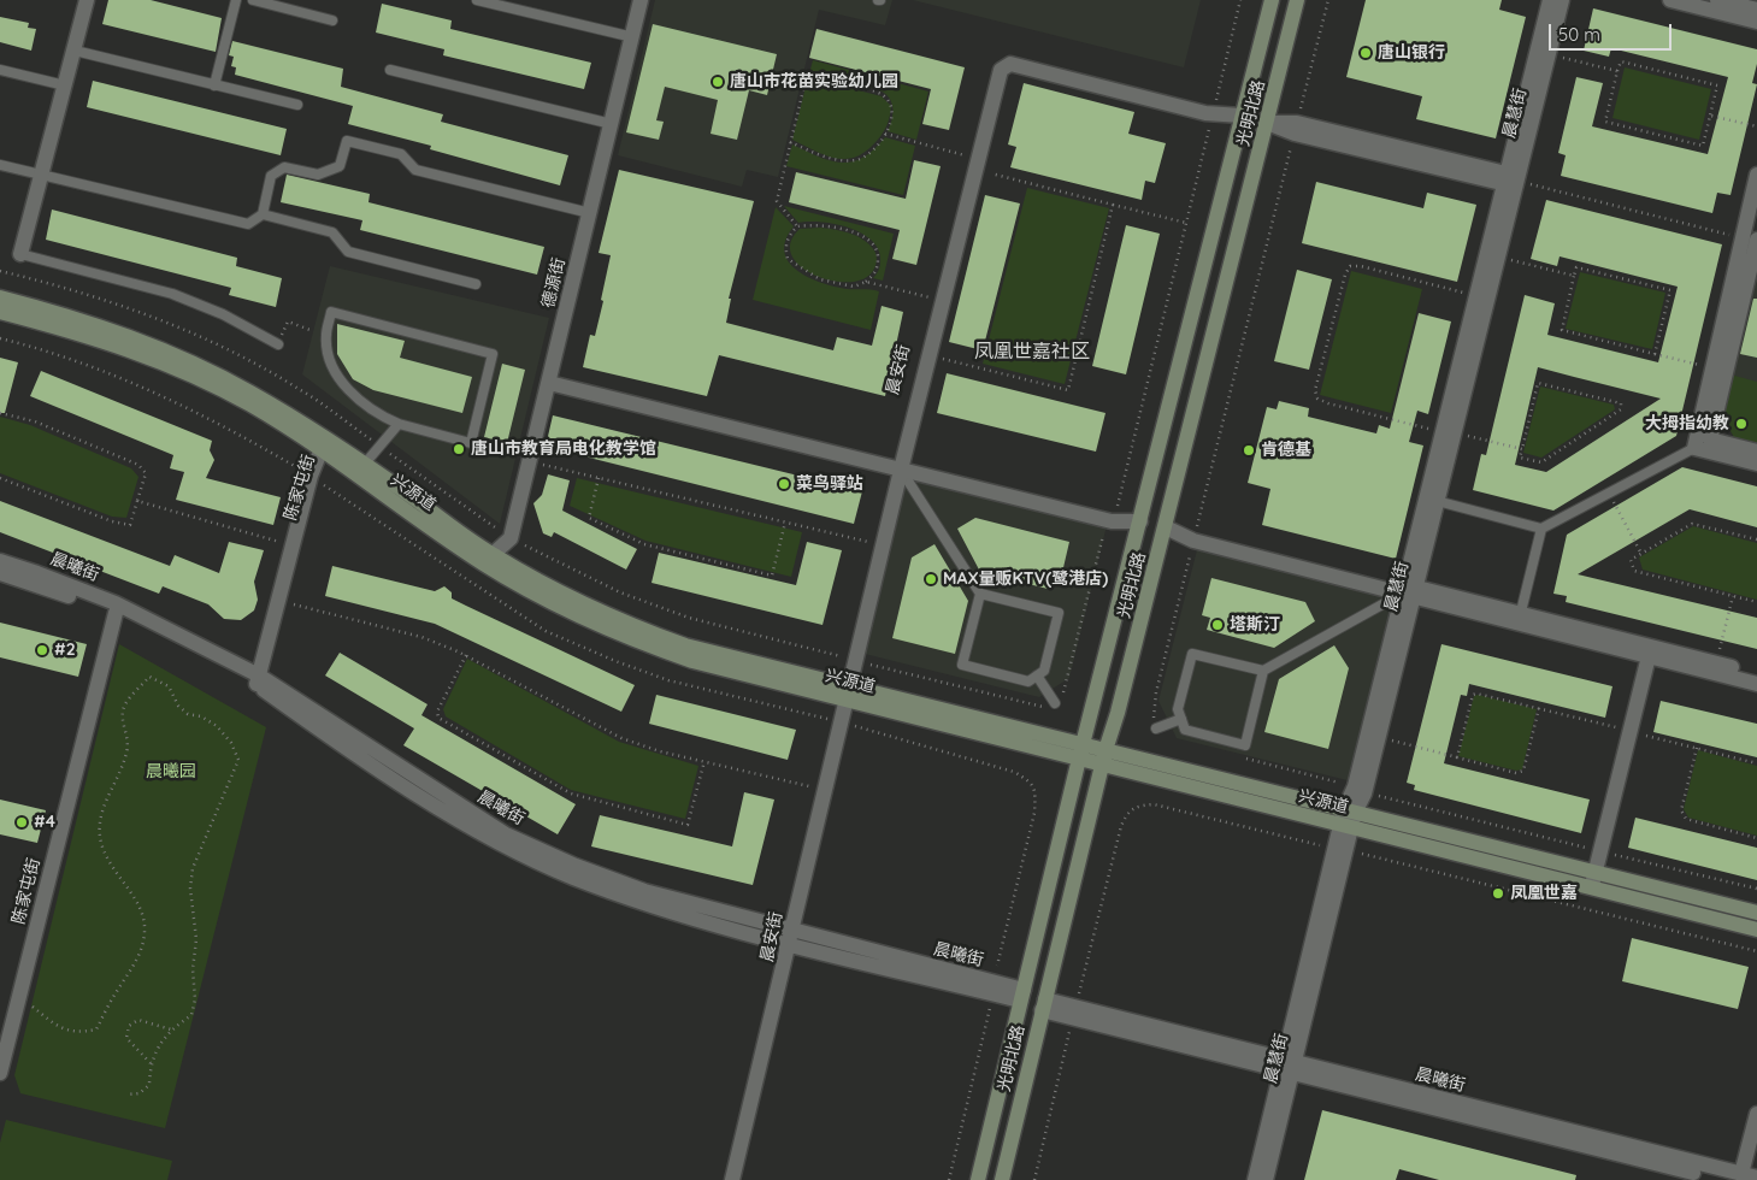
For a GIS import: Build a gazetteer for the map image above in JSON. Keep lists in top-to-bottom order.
{
  "streets": {
    "main road": ["光明北路", "兴源道"],
    "street": [
      "晨慧街",
      "德源街",
      "晨安街",
      "陈家屯街",
      "晨曦街"
    ]
  },
  "crossings": [
    ["光明北路", "晨安街"],
    ["光明北路", "兴源道"],
    ["光明北路", "晨曦街"],
    ["晨慧街", "兴源道"],
    ["晨慧街", "晨曦街"],
    ["德源街", "兴源道"],
    ["晨安街", "兴源道"],
    ["晨安街", "晨曦街"],
    ["陈家屯街", "兴源道"],
    ["陈家屯街", "晨曦街"]
  ],
  "districts": ["凤凰世嘉社区"],
  "parks": ["晨曦园"],
  "places": [
    "唐山银行",
    "唐山市花苗实验幼儿园",
    "大拇指幼教",
    "唐山市教育局电化教学馆",
    "肯德基",
    "菜鸟驿站",
    "MAX量贩KTV(鹭港店)",
    "塔斯汀",
    "#2",
    "#4",
    "凤凰世嘉"
  ],
  "scale_bar": "50 m"
}
